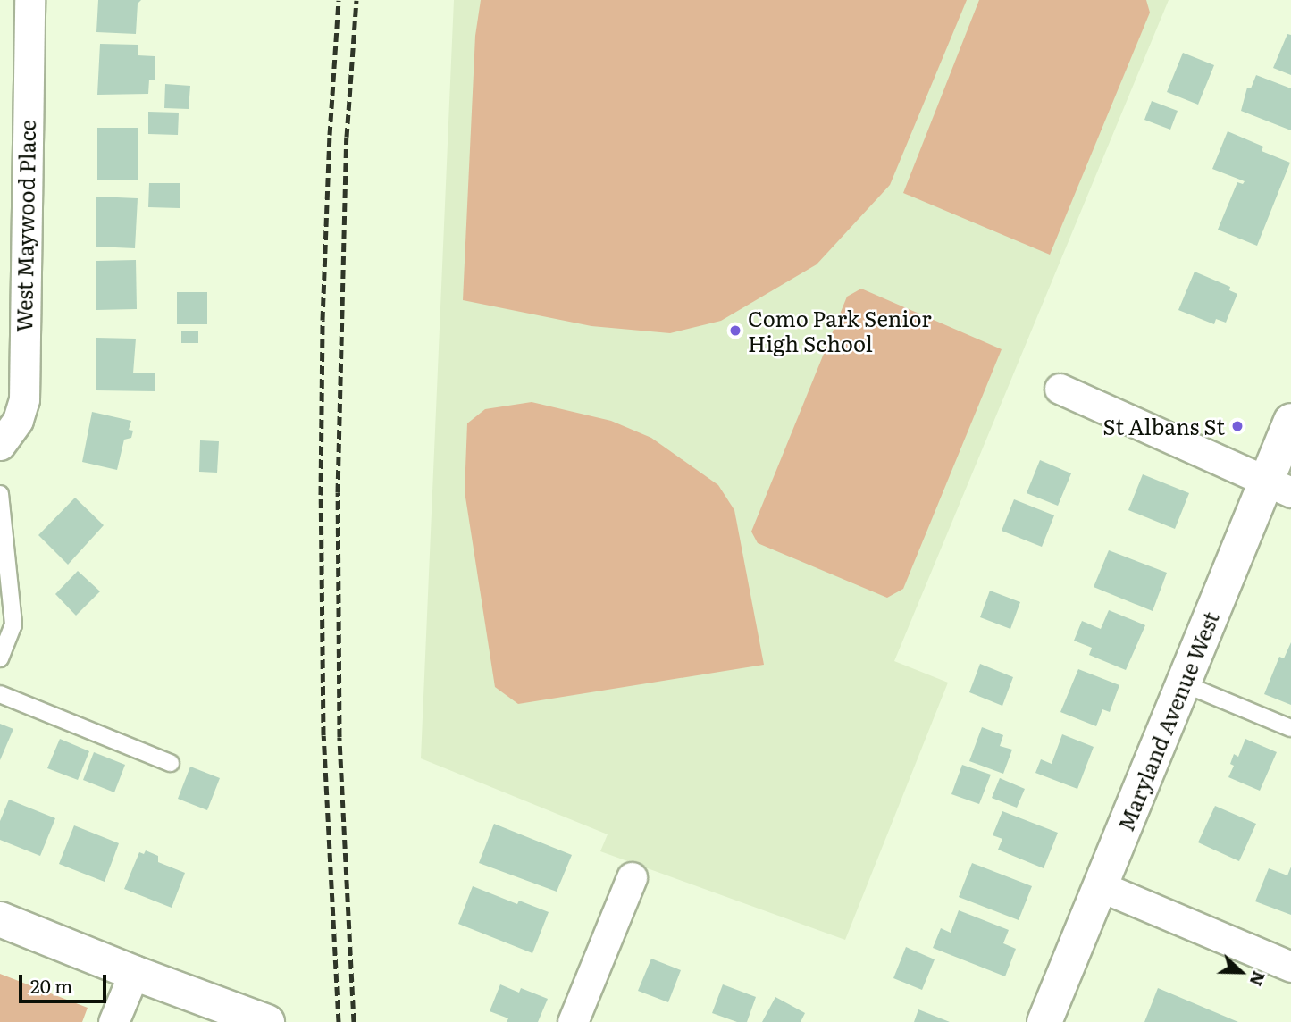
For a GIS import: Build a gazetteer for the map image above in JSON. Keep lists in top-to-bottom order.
{
  "streets": {
    "street": ["West Maywood Place", "Maryland Avenue West"]
  },
  "places": ["Como Park Senior High School", "St Albans St"],
  "scale_bar": "20 m",
  "north": "right"
}
